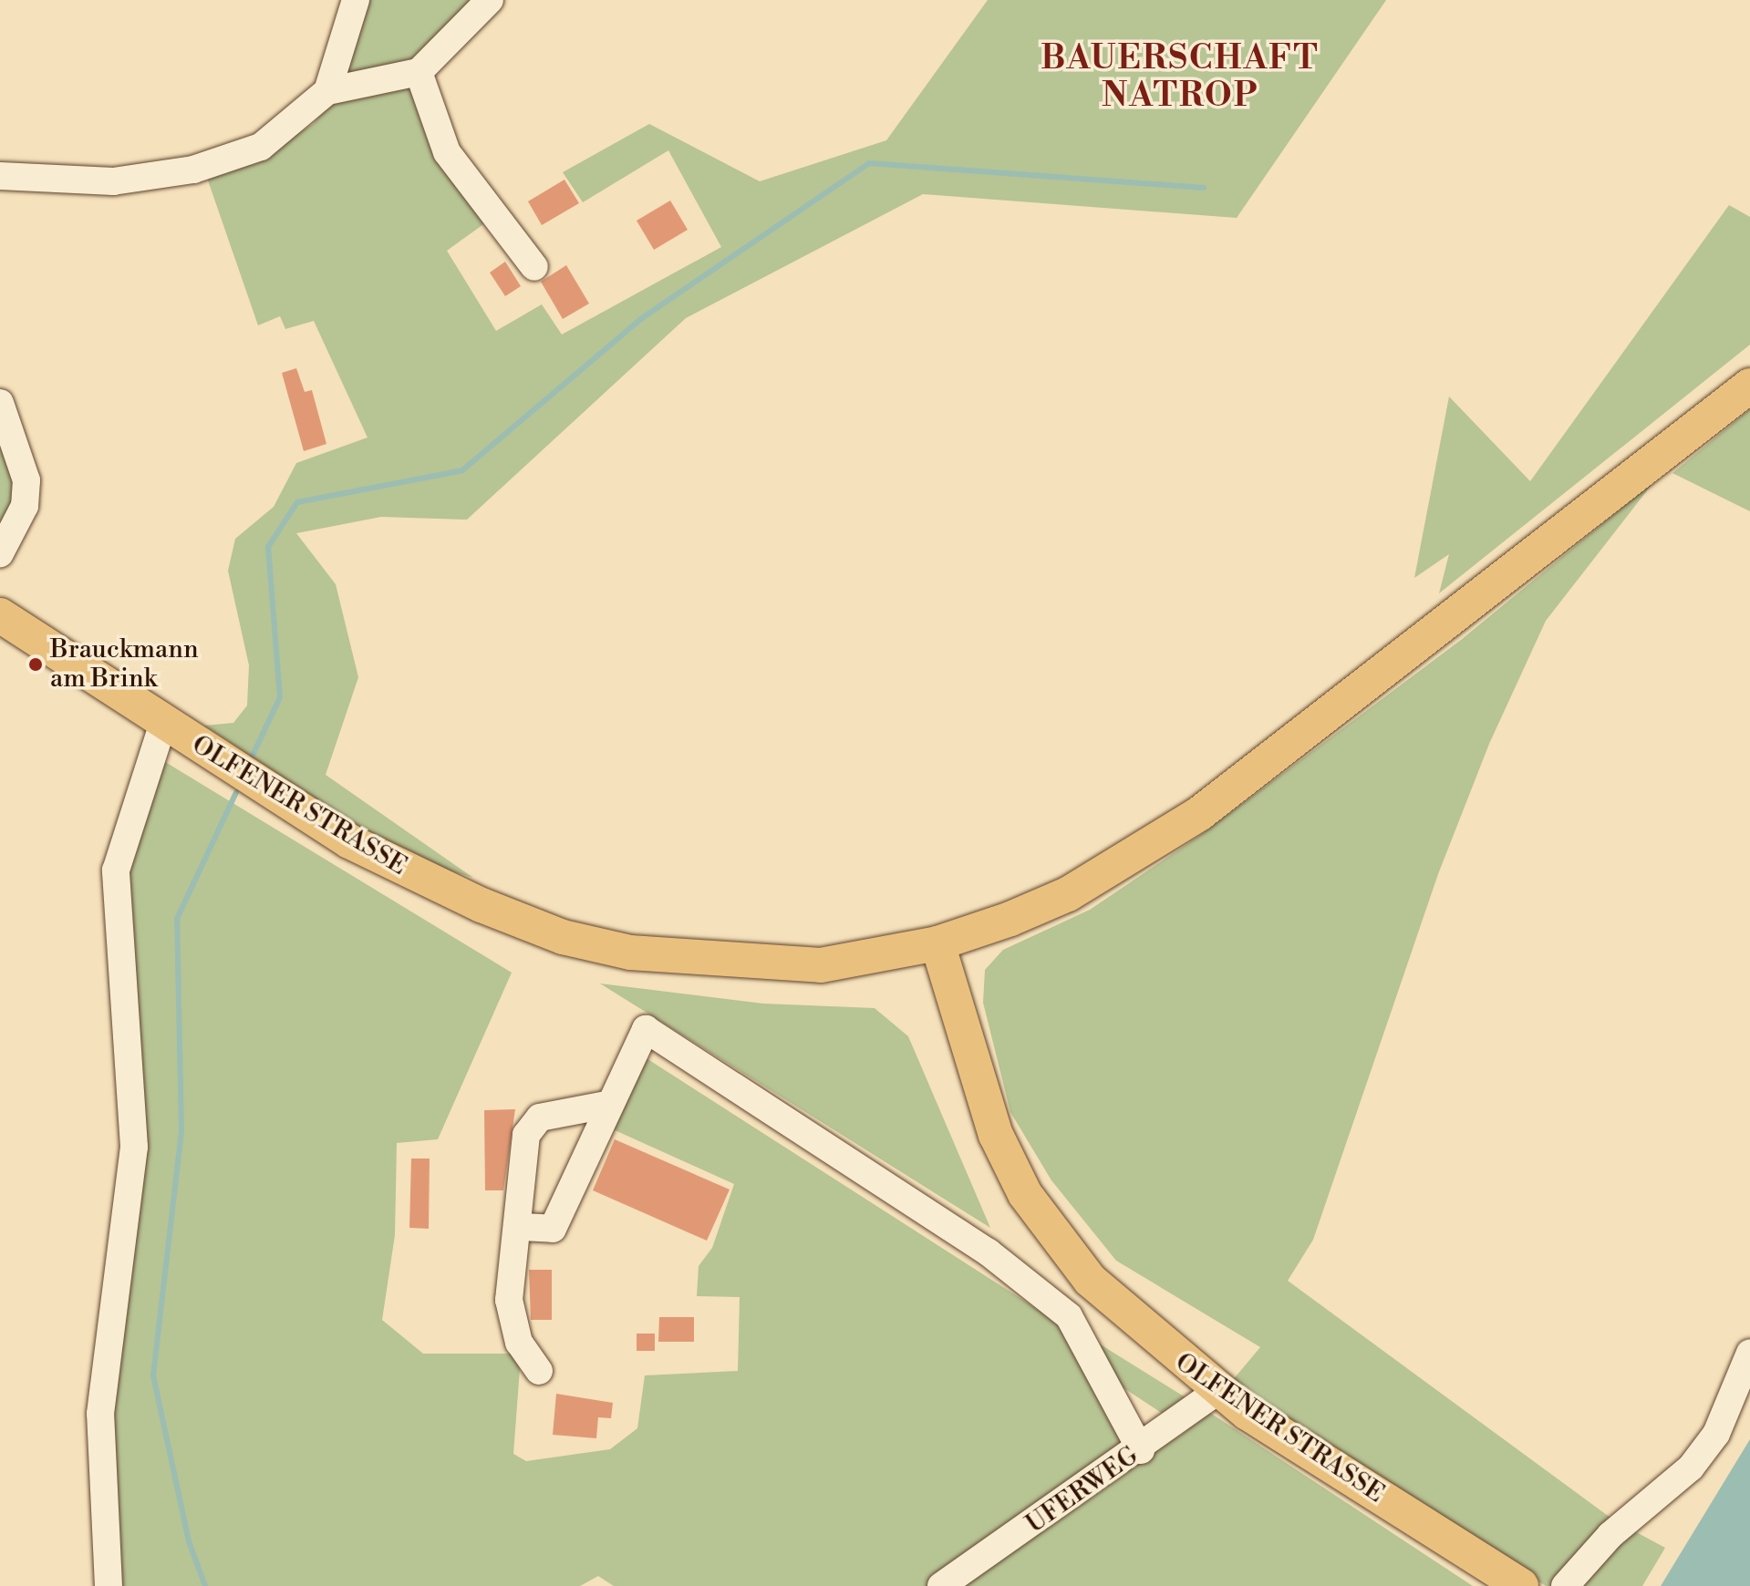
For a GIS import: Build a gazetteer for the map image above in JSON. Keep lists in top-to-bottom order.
{
  "streets": {
    "main road": ["OLFENER STRASSE"],
    "street": ["UFERWEG"]
  },
  "crossings": [
    ["OLFENER STRASSE", "UFERWEG"]
  ],
  "districts": ["BAUERSCHAFT NATROP"],
  "places": ["Brauckmann am Brink"]
}
